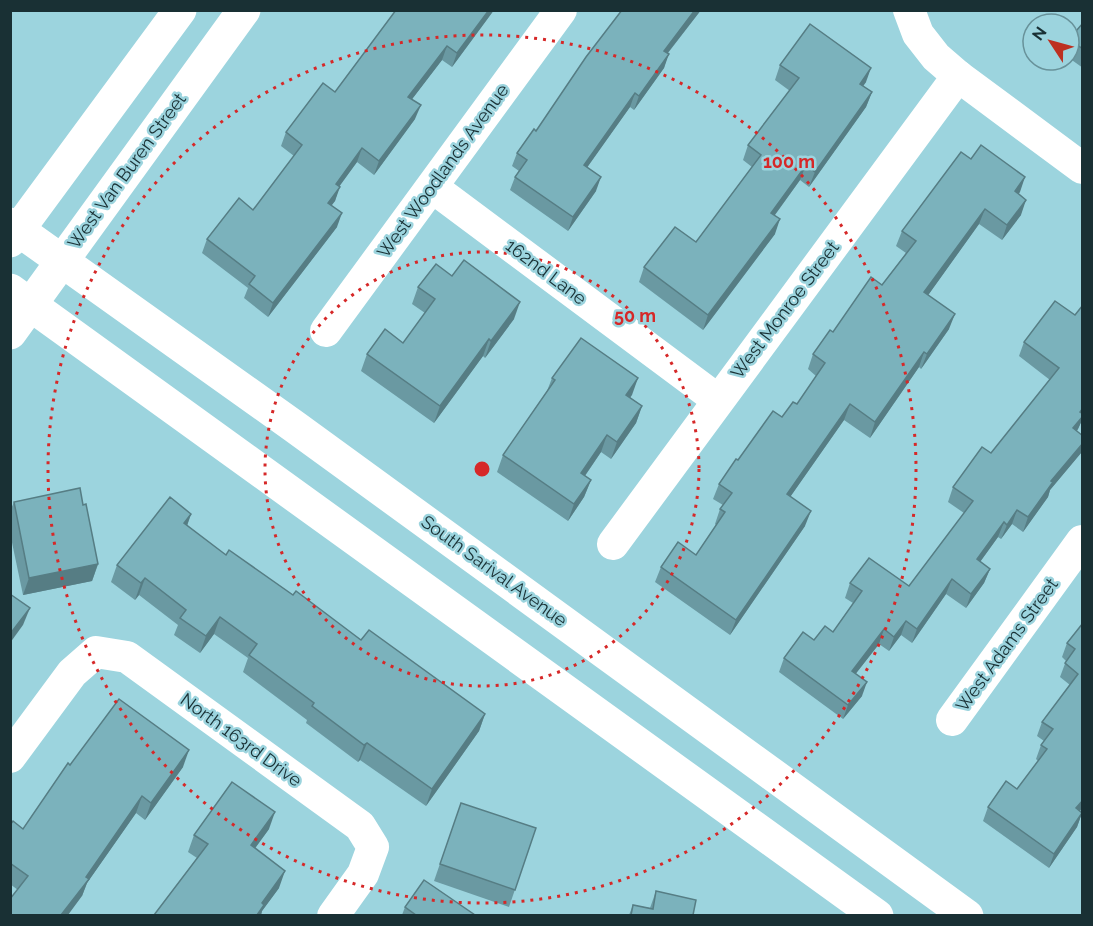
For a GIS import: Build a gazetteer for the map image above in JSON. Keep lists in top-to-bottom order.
{
  "streets": {
    "main road": ["West Van Buren Street", "South Sarival Avenue"],
    "street": [
      "West Woodlands Avenue",
      "162nd Lane",
      "West Monroe Street",
      "West Adams Street",
      "North 163rd Drive"
    ]
  },
  "crossings": [
    ["West Van Buren Street", "South Sarival Avenue"],
    ["West Woodlands Avenue", "162nd Lane"],
    ["162nd Lane", "West Monroe Street"]
  ],
  "north": "top left",
  "rings": ["100 m", "50 m"]
}
